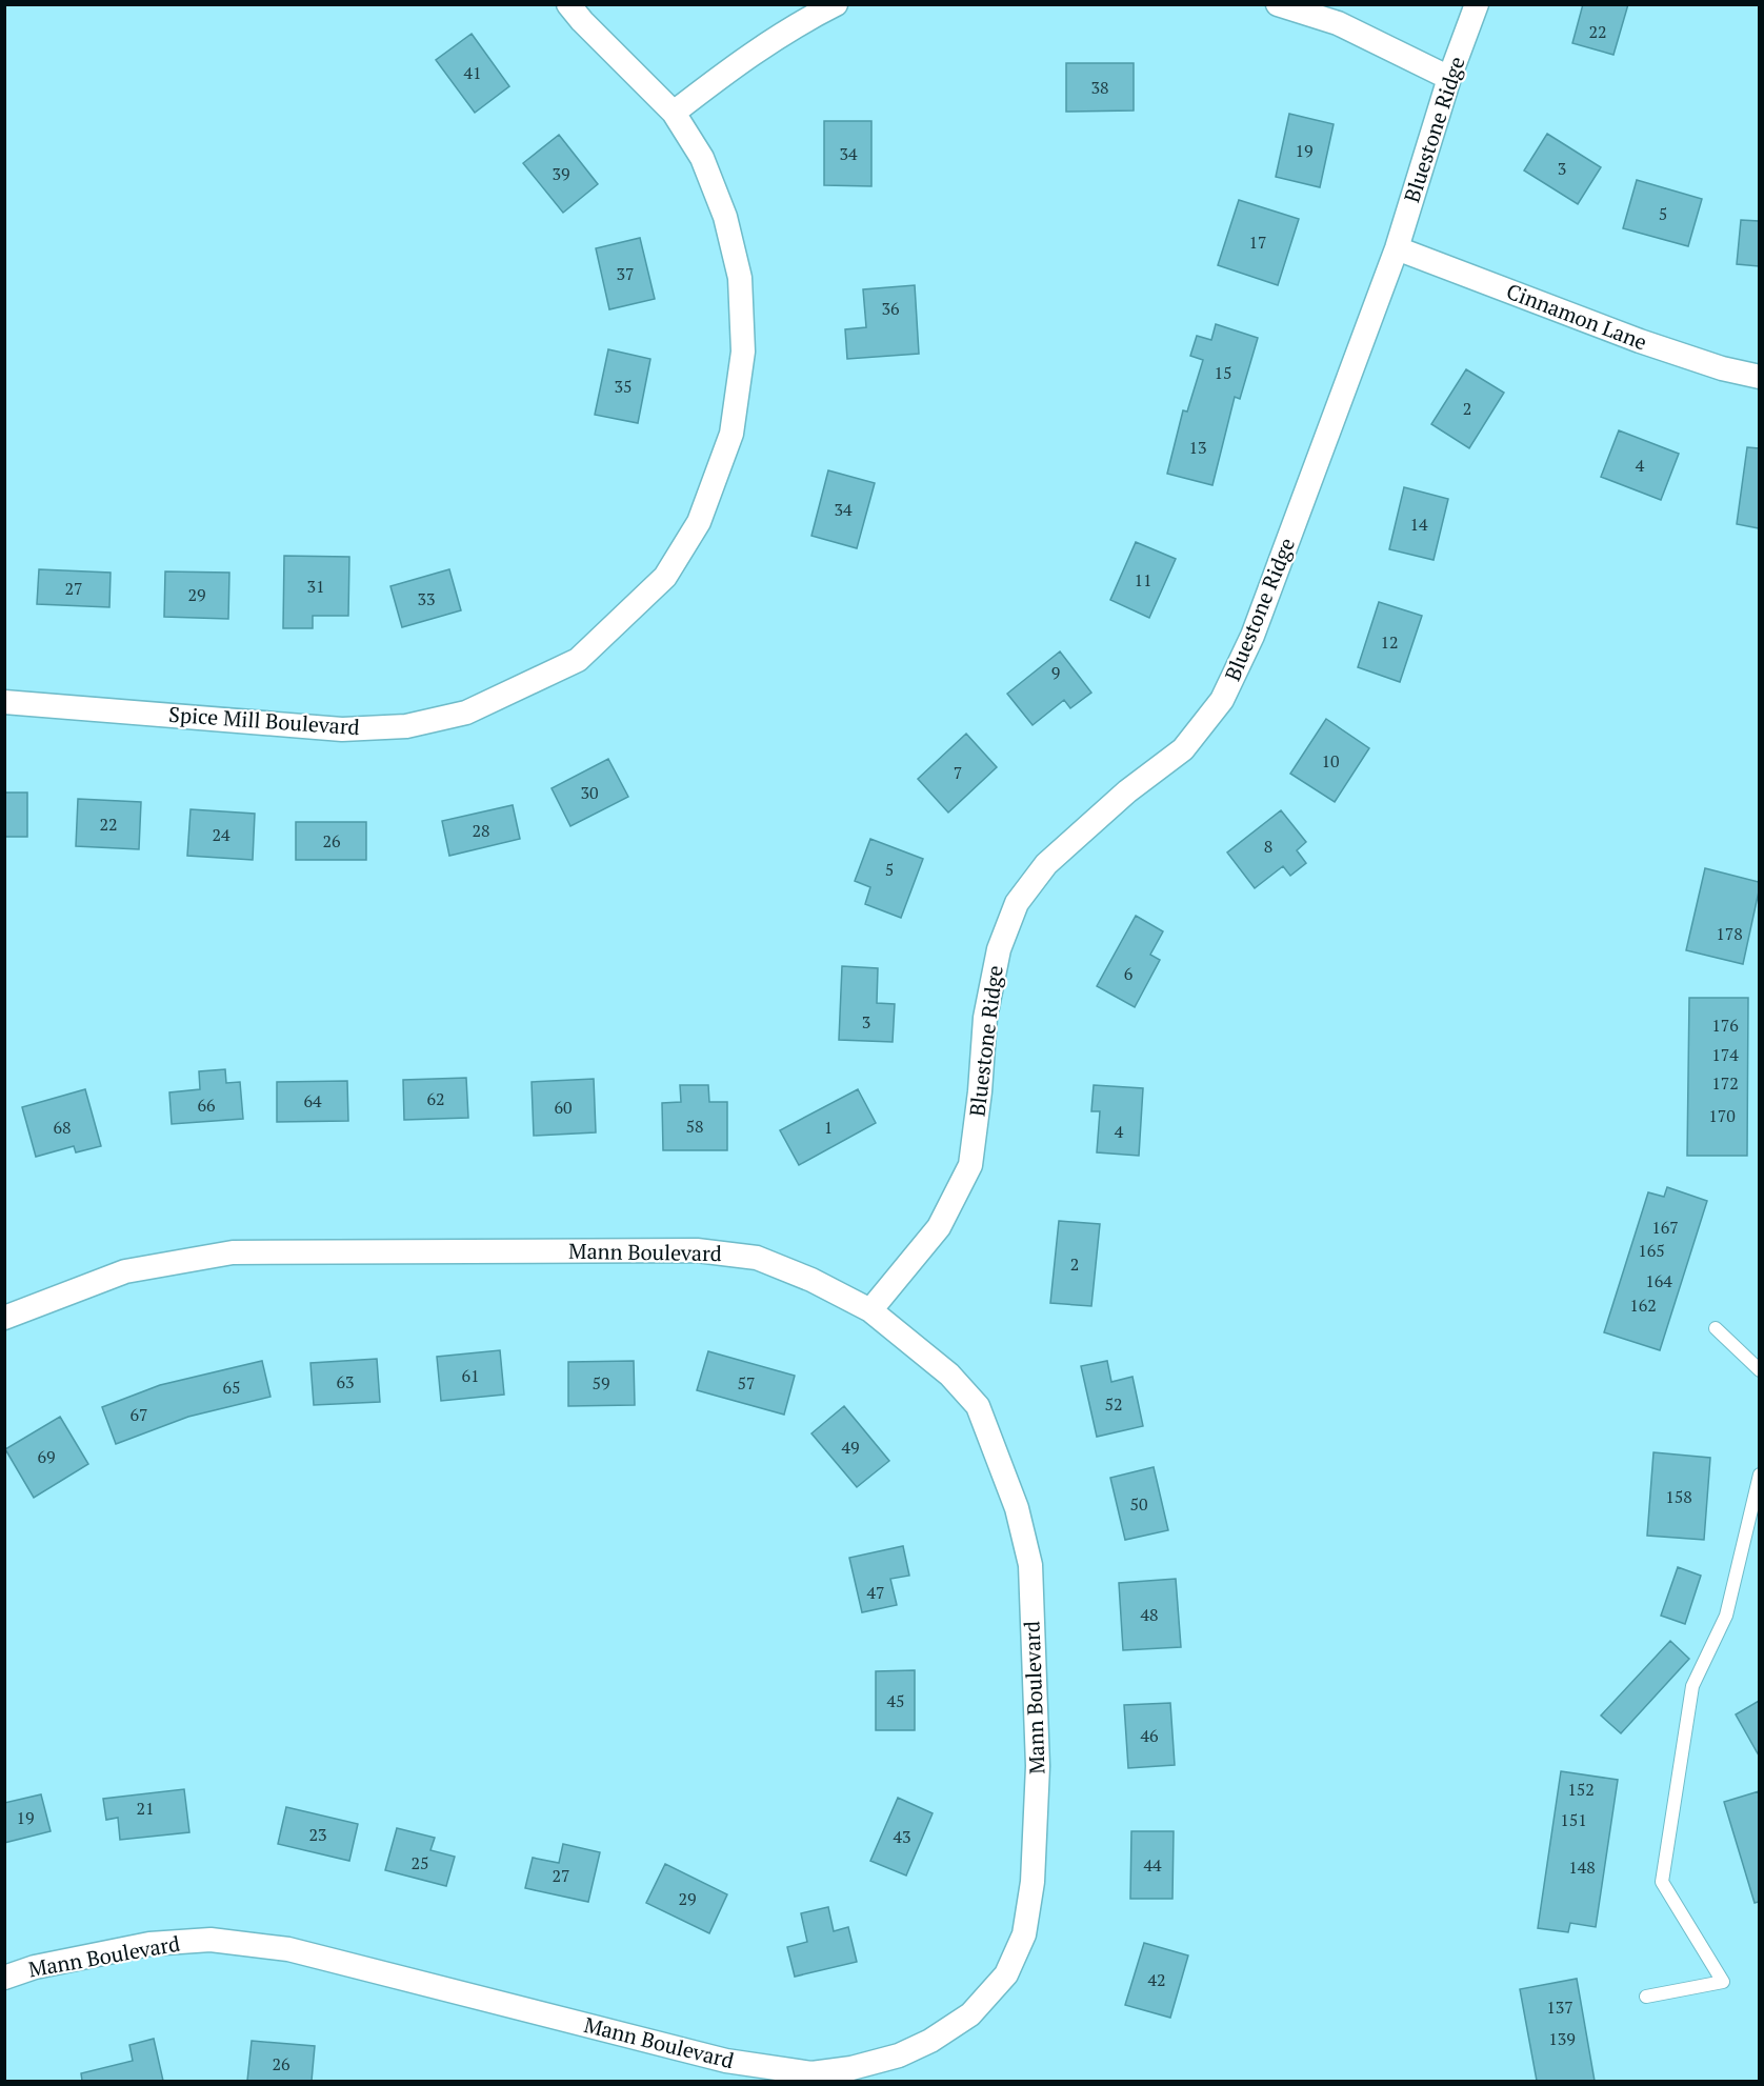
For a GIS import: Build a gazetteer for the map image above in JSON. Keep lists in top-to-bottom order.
{
  "streets": {
    "street": [
      "Bluestone Ridge",
      "Cinnamon Lane",
      "Spice Mill Boulevard",
      "Mann Boulevard"
    ]
  },
  "crossings": [
    ["Bluestone Ridge", "Cinnamon Lane"],
    ["Bluestone Ridge", "Mann Boulevard"]
  ],
  "house_numbers": [
    "22",
    "41",
    "38",
    "19",
    "34",
    "3",
    "39",
    "5",
    "17",
    "37",
    "36",
    "15",
    "35",
    "2",
    "13",
    "4",
    "34",
    "14",
    "11",
    "31",
    "27",
    "29",
    "33",
    "12",
    "9",
    "10",
    "7",
    "30",
    "22",
    "28",
    "24",
    "26",
    "8",
    "5",
    "178",
    "6",
    "3",
    "176",
    "174",
    "172",
    "62",
    "64",
    "66",
    "60",
    "170",
    "58",
    "68",
    "1",
    "4",
    "167",
    "165",
    "2",
    "164",
    "162",
    "61",
    "63",
    "59",
    "57",
    "65",
    "52",
    "67",
    "49",
    "69",
    "158",
    "50",
    "47",
    "48",
    "45",
    "46",
    "152",
    "21",
    "19",
    "151",
    "23",
    "43",
    "25",
    "44",
    "148",
    "27",
    "29",
    "42",
    "137",
    "139",
    "26"
  ]
}
